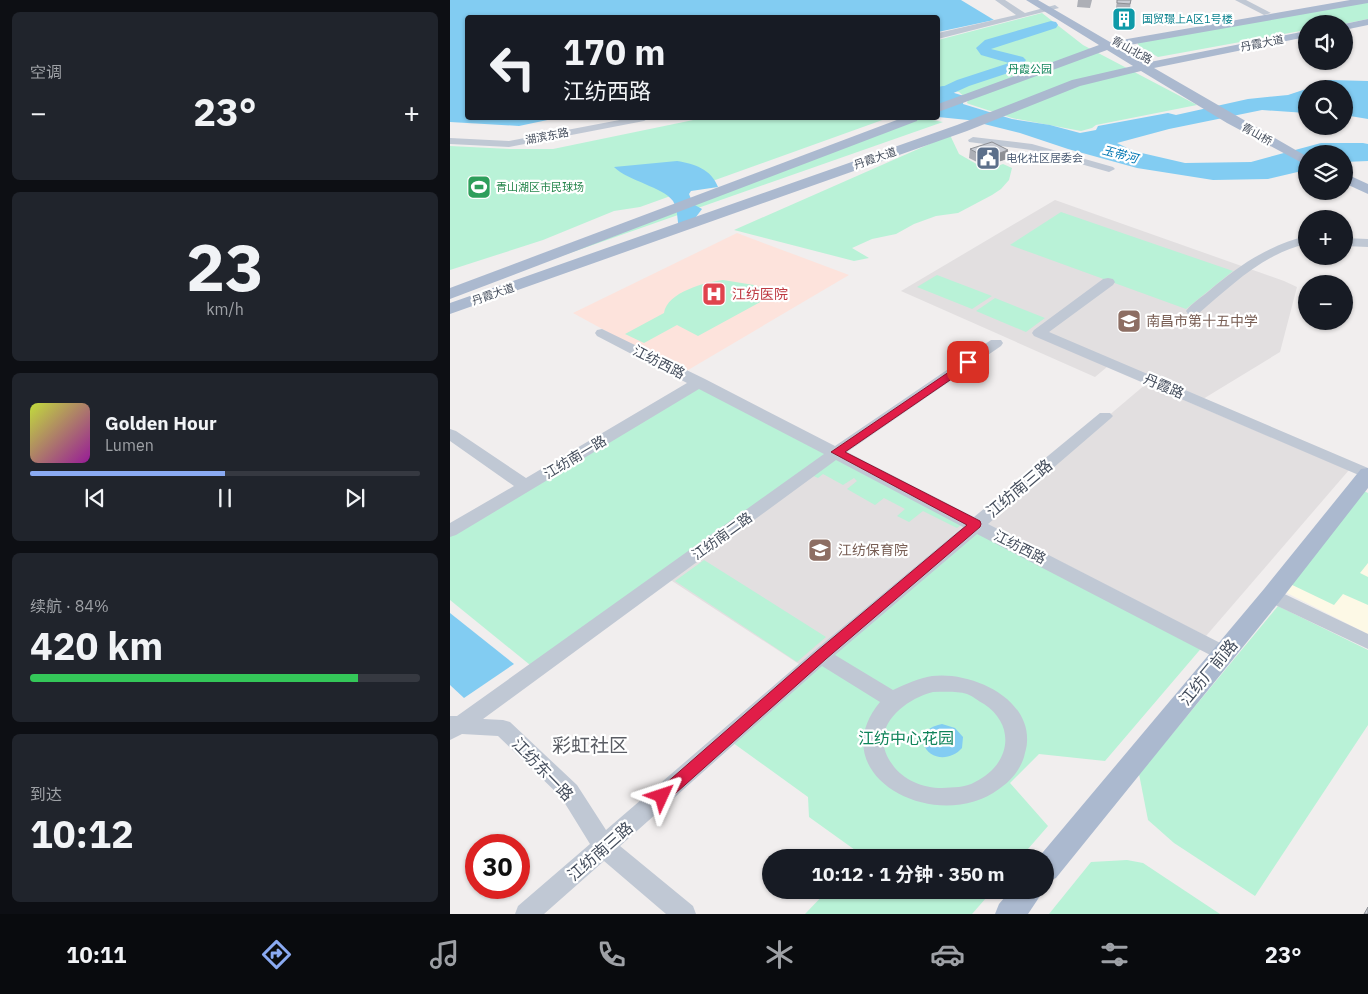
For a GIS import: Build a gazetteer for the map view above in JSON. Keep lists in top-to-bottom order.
{
  "streets": {
    "main road": [
      "丹霞大道",
      "青山北路",
      "青山桥",
      "江纺厂前路"
    ],
    "street": [
      "湖滨东路",
      "江纺西路",
      "丹霞路",
      "江纺南一路",
      "江纺南三路",
      "江纺南二路",
      "江纺东一路"
    ]
  },
  "crossings": [
    ["丹霞大道", "青山北路"],
    ["青山北路", "青山桥"],
    ["江纺西路", "江纺南一路"],
    ["江纺西路", "江纺南三路"],
    ["江纺西路", "江纺南二路"],
    ["江纺西路", "江纺厂前路"],
    ["丹霞路", "江纺厂前路"],
    ["江纺南三路", "江纺东一路"],
    ["江纺南二路", "江纺东一路"]
  ],
  "districts": ["彩虹社区"],
  "water": ["玉带河"],
  "parks": ["丹霞公园", "江纺中心花园"],
  "places": {
    "building": ["国贸璟上A区1号楼"],
    "public building": ["电化社区居委会"],
    "sports": ["青山湖区市民球场"],
    "hospital": ["江纺医院"],
    "school or university": ["南昌市第十五中学", "江纺保育院"]
  },
  "page": {
    "tile": [
      "空调",
      ["23", "km/h"],
      ["续航 · 84%", "420 km"],
      ["到达", "10:12"]
    ],
    "map_buttons": ["+", "−"],
    "turn": ["170 m", "江纺西路"],
    "heat": ["−", "23°", "+"],
    "song": ["Golden Hour", "Lumen"],
    "limit": "30",
    "trip": "10:12 · 1 分钟 · 350 m",
    "tabs": ["10:11", "23°"]
  }
}
